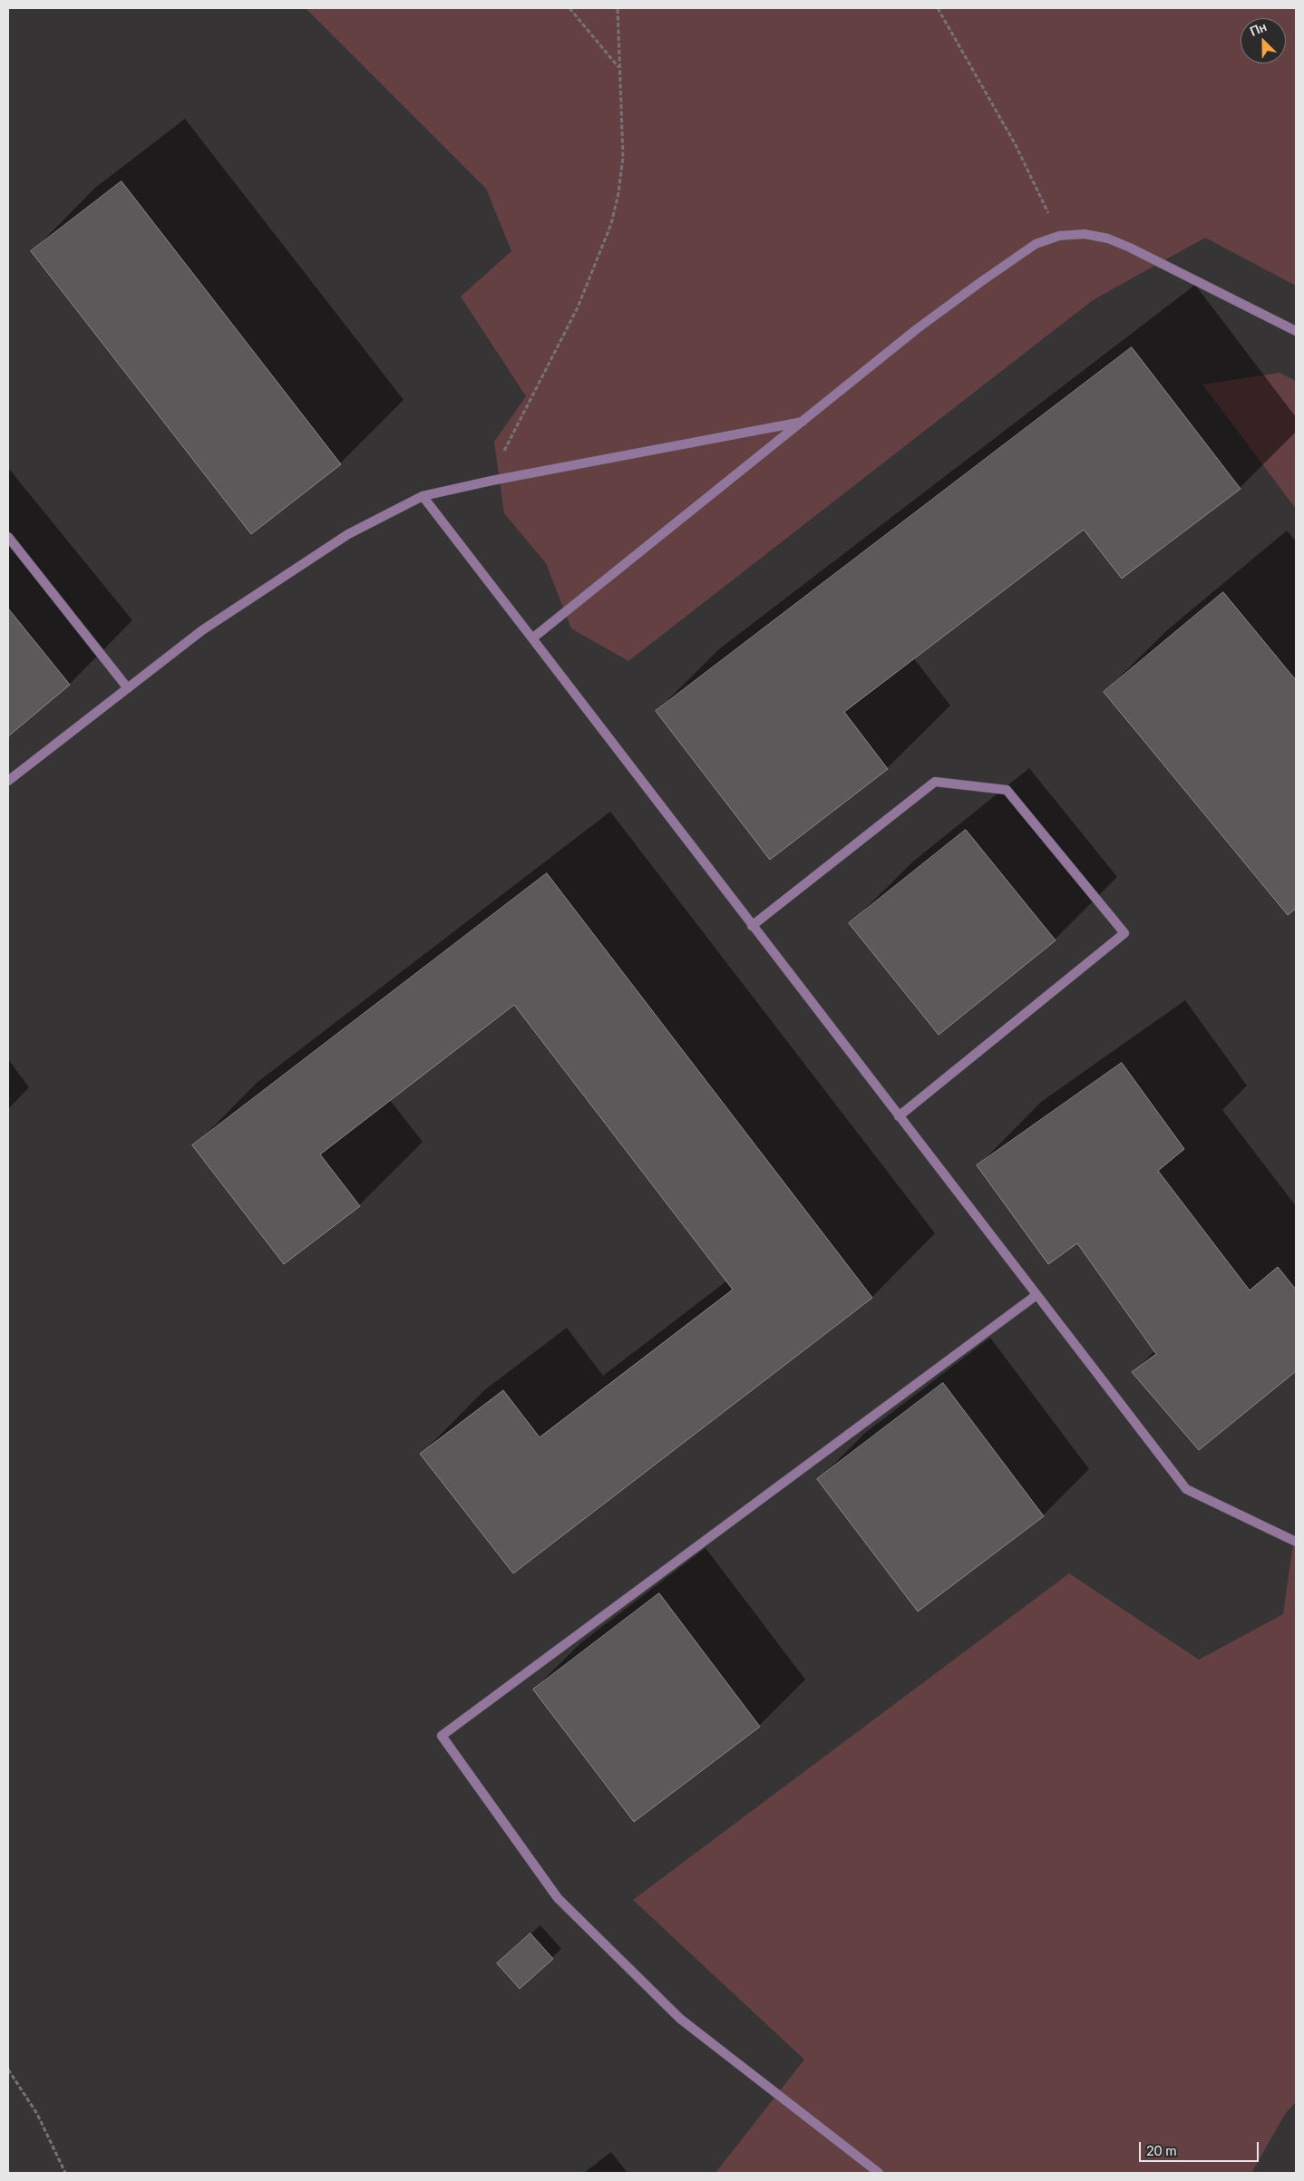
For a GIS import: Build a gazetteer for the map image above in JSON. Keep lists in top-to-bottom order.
{
  "scale_bar": "20 m",
  "north": "top left"
}
